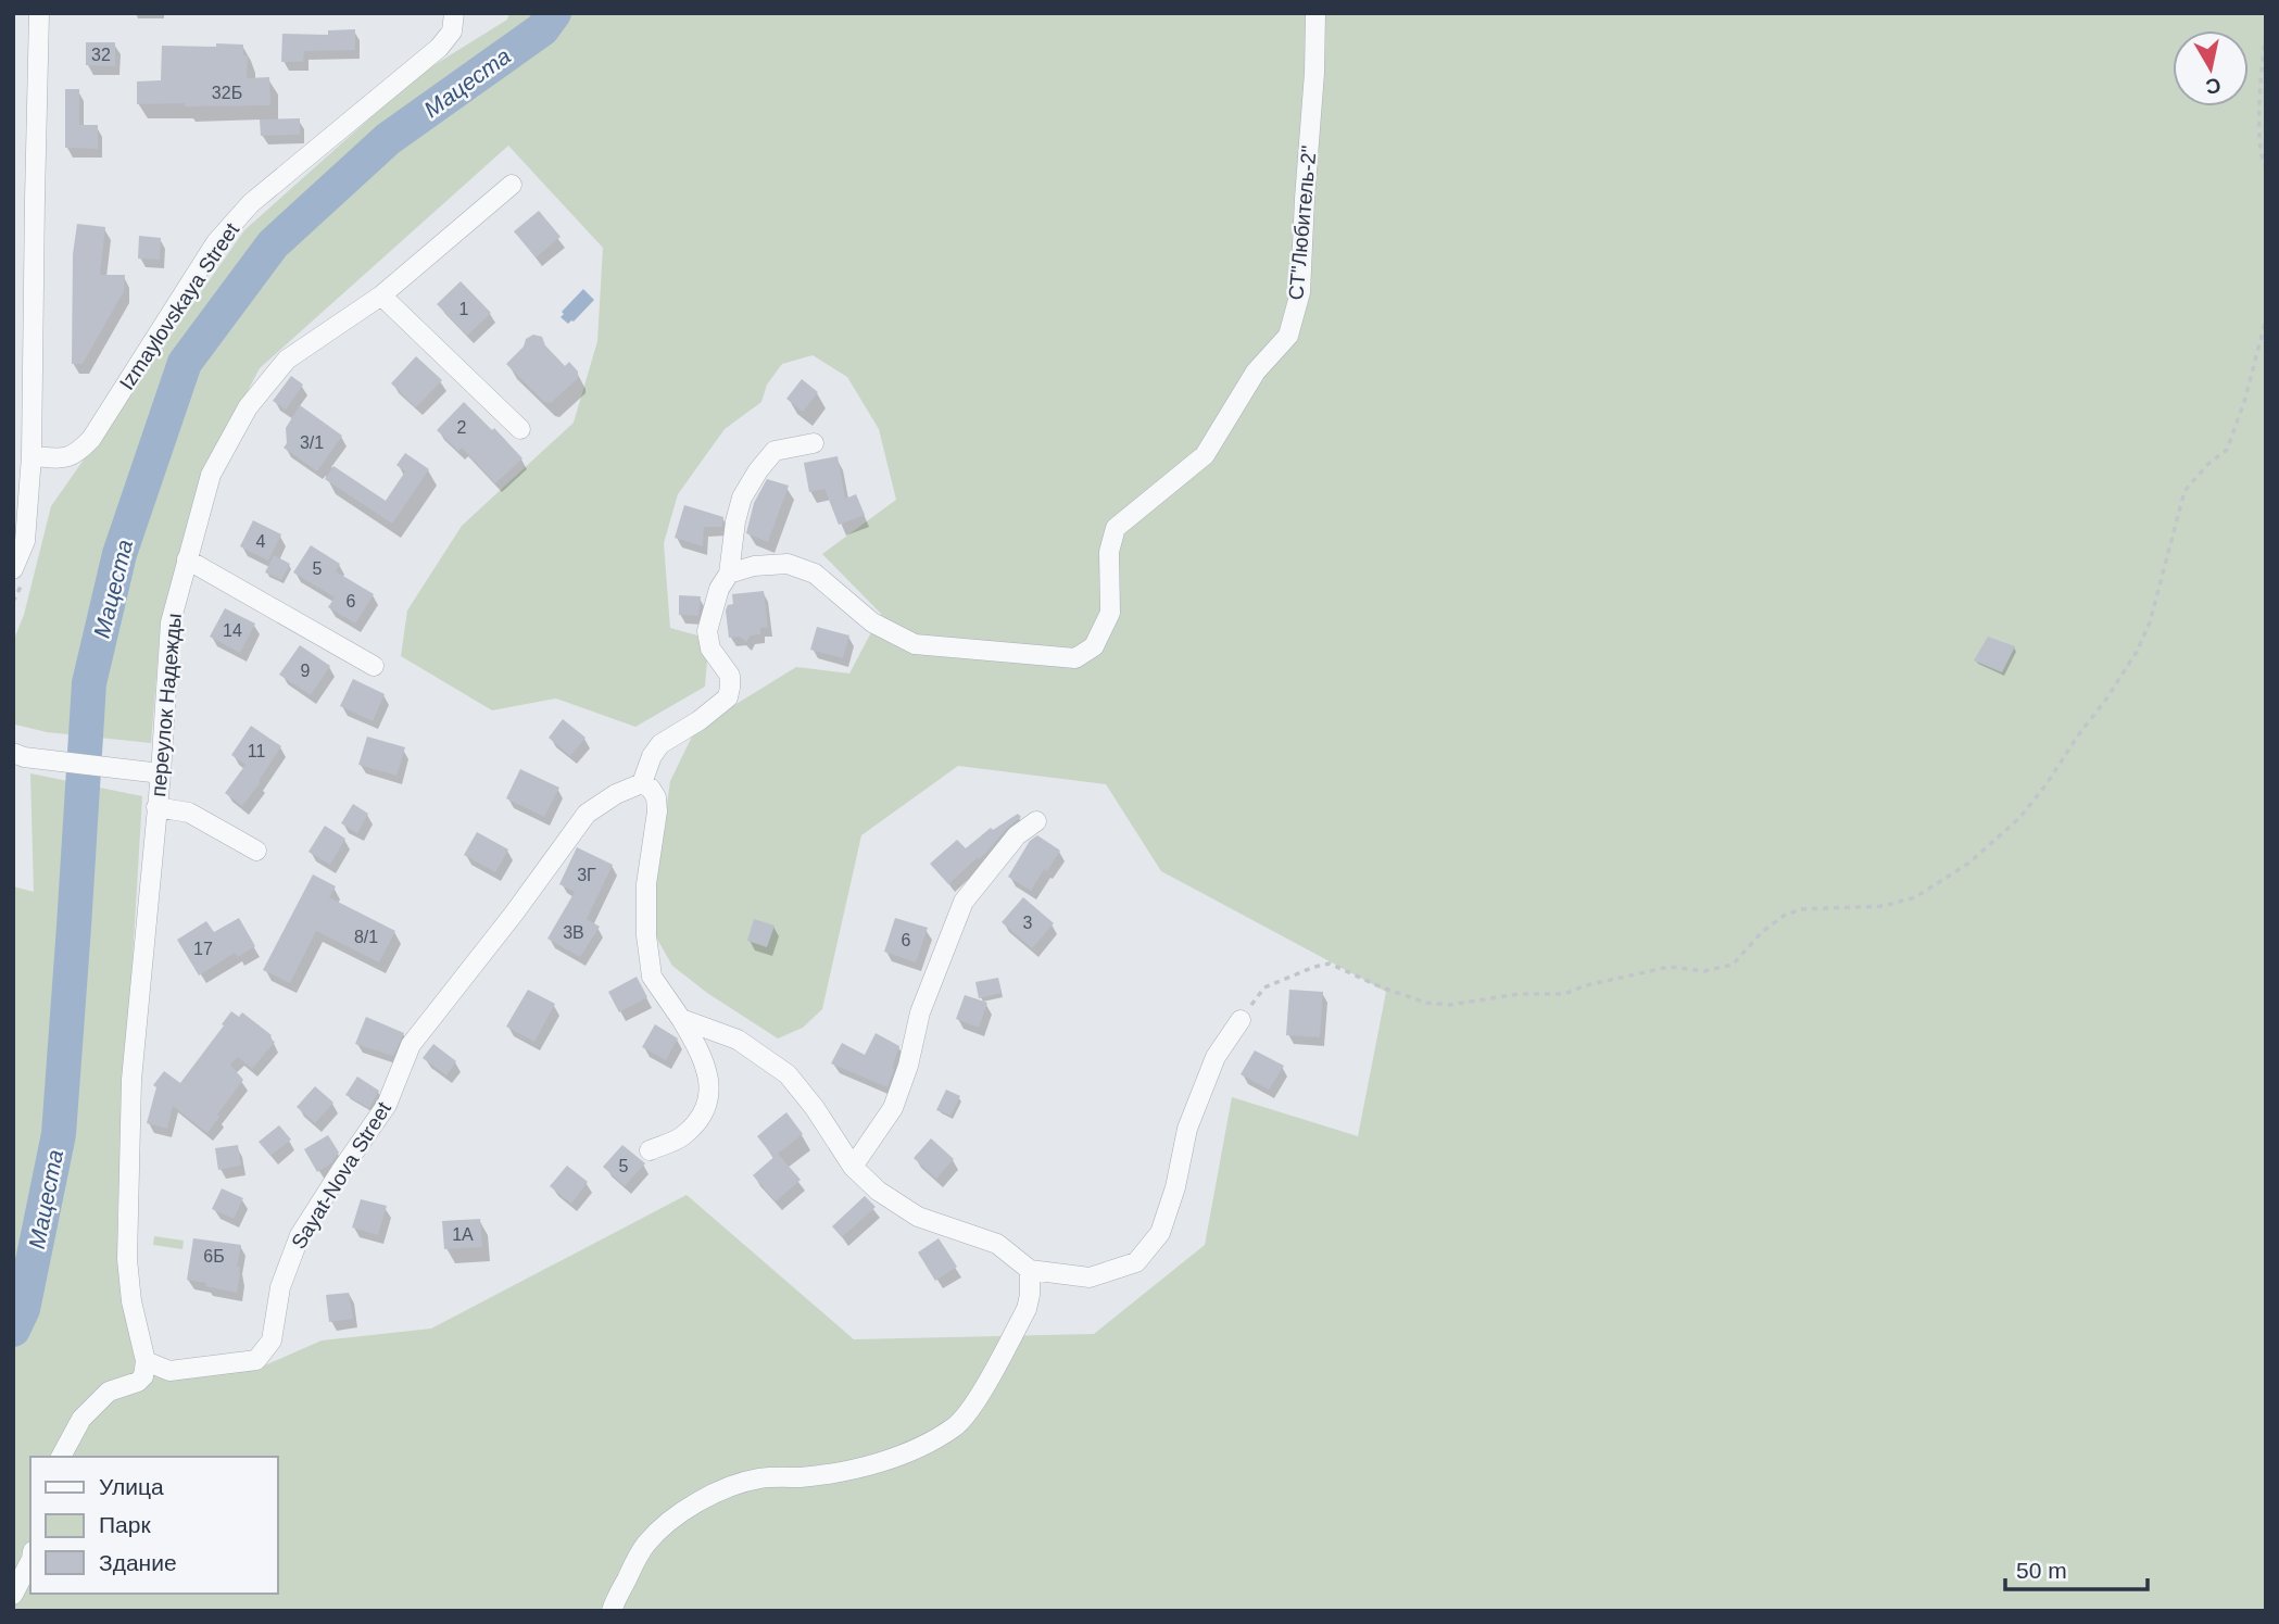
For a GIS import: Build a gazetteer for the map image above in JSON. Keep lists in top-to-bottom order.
{
  "streets": {
    "street": [
      "СТ\"Любитель-2\"",
      "Izmaylovskaya Street",
      "переулок Надежды",
      "Sayat-Nova Street"
    ]
  },
  "crossings": [
    ["переулок Надежды", "Sayat-Nova Street"]
  ],
  "water": ["Мацеста"],
  "house_numbers": [
    "32",
    "32Б",
    "1",
    "2",
    "3/1",
    "4",
    "5",
    "6",
    "14",
    "9",
    "11",
    "3Г",
    "3",
    "3В",
    "8/1",
    "6",
    "17",
    "5",
    "1А",
    "6Б"
  ],
  "legend": ["Улица", "Парк", "Здание"],
  "scale_bar": "50 m",
  "north": "bottom"
}
